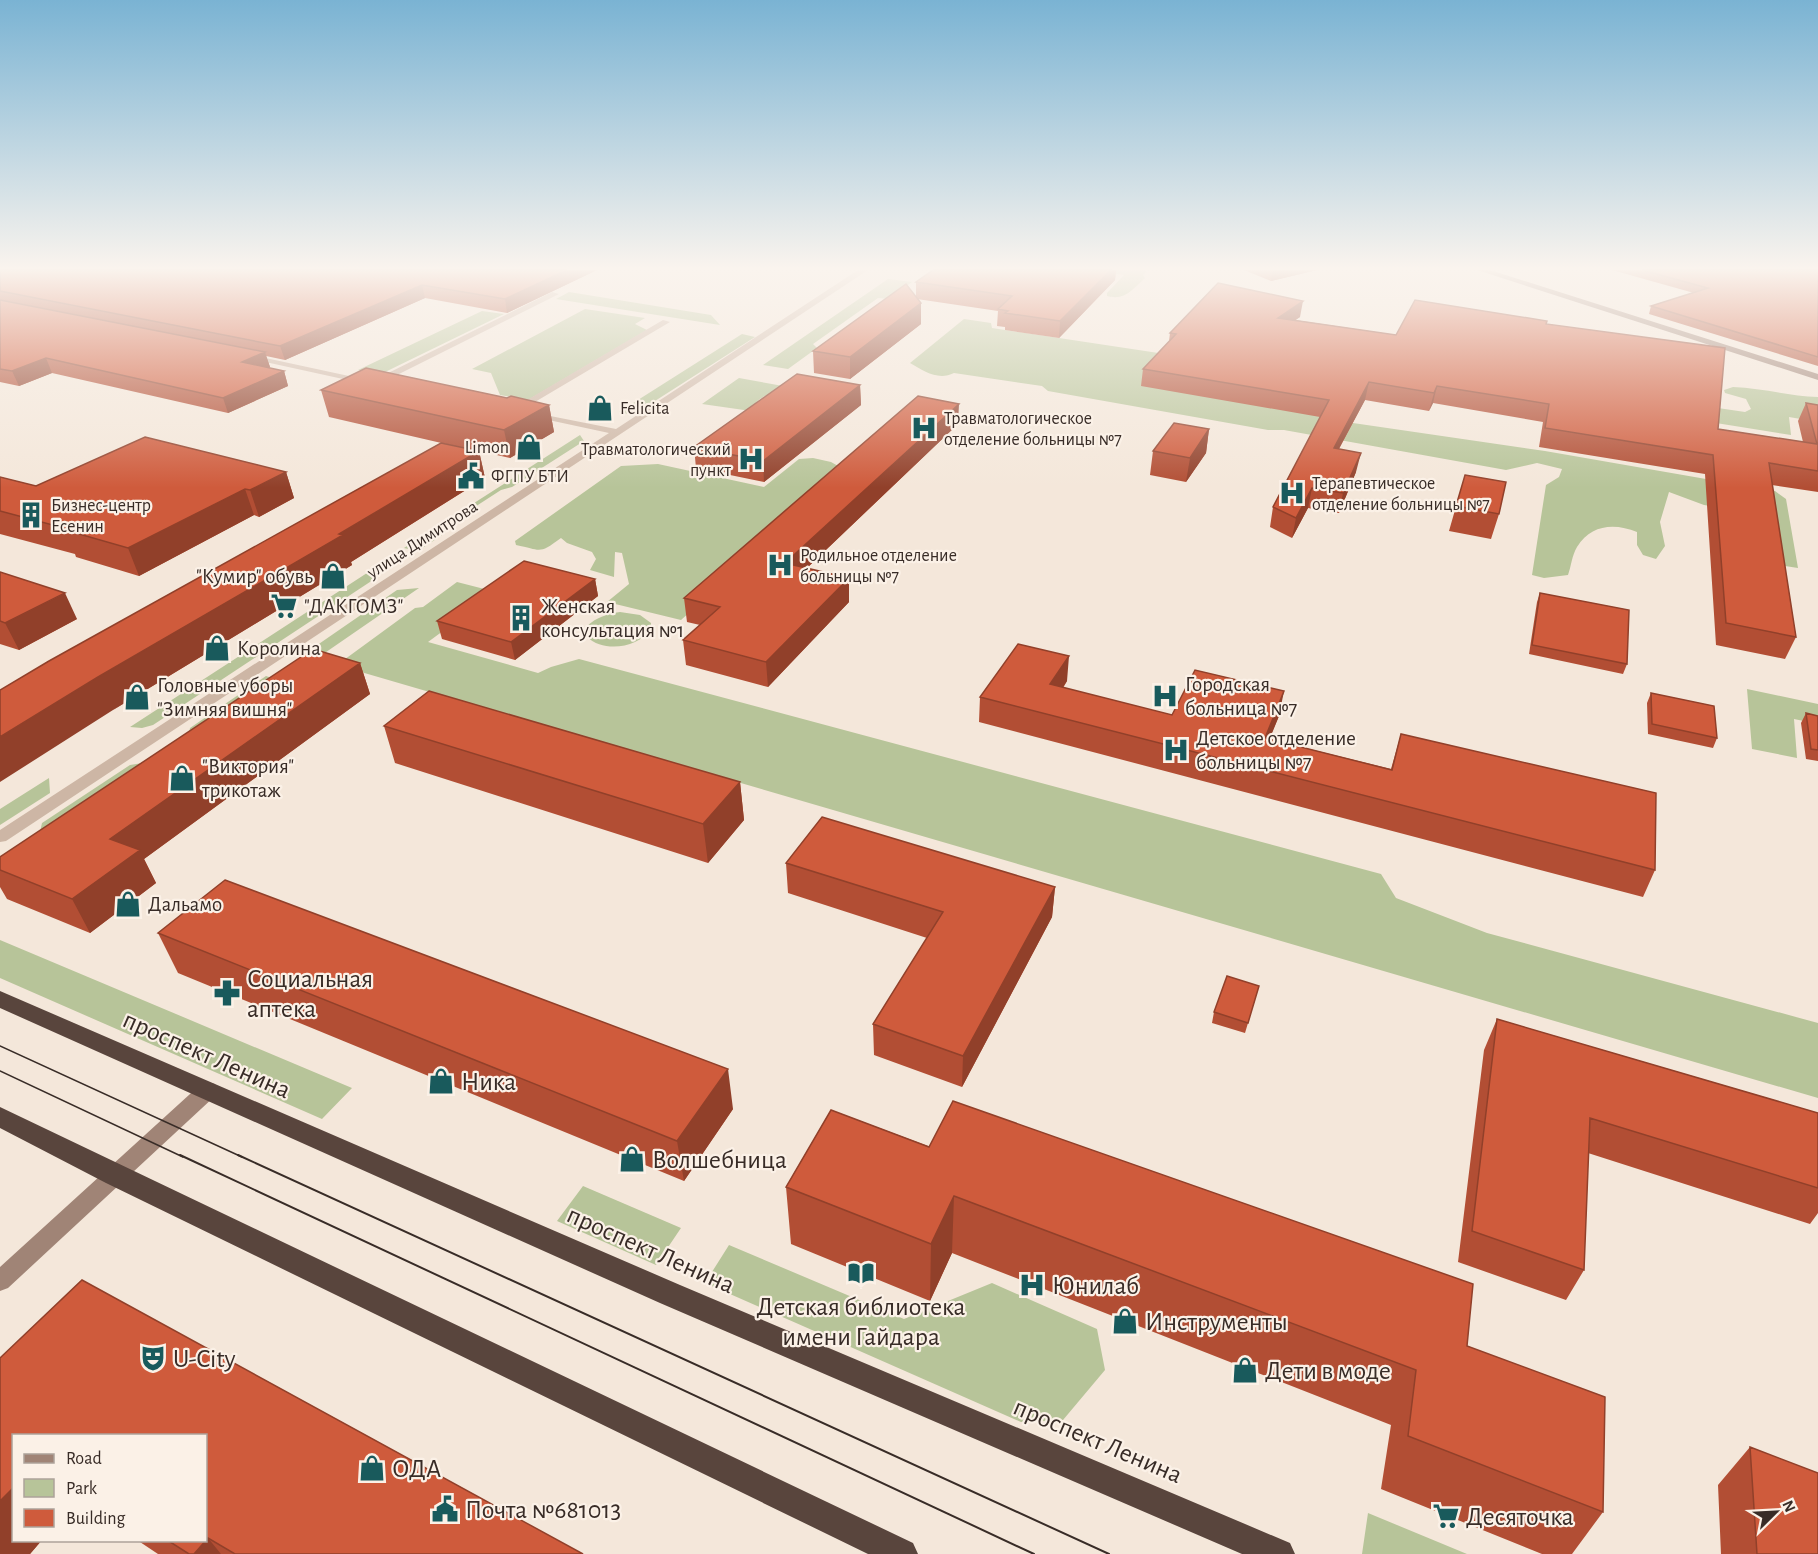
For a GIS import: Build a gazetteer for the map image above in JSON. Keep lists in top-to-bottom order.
{
  "streets": {
    "highway": ["проспект Ленина"],
    "street": ["улица Димитрова"]
  },
  "places": {
    "shop": [
      "Felicita",
      "Limon",
      "\"Кумир\" обувь",
      "Королина",
      "Головные уборы \"Зимняя вишня\"",
      "\"Виктория\" трикотаж",
      "Дальамо",
      "Ника",
      "Волшебница",
      "Инструменты",
      "Дети в моде",
      "ОДА"
    ],
    "hospital": [
      "Травматологическое отделение больницы №7",
      "Травматологический пункт",
      "Терапевтическое отделение больницы №7",
      "Родильное отделение больницы №7",
      "Городская больница №7",
      "Детское отделение больницы №7",
      "Юнилаб"
    ],
    "public building": ["ФГПУ БТИ", "Почта №681013"],
    "building": ["Бизнес-центр Есенин", "Женская консультация №1"],
    "supermarket": ["\"ДАКГОМЗ\"", "Десяточка"],
    "pharmacy": ["Социальная аптека"],
    "library": ["Детская библиотека имени Гайдара"],
    "theatre": ["U-City"]
  },
  "legend": ["Road", "Park", "Building"],
  "north": "top right"
}
